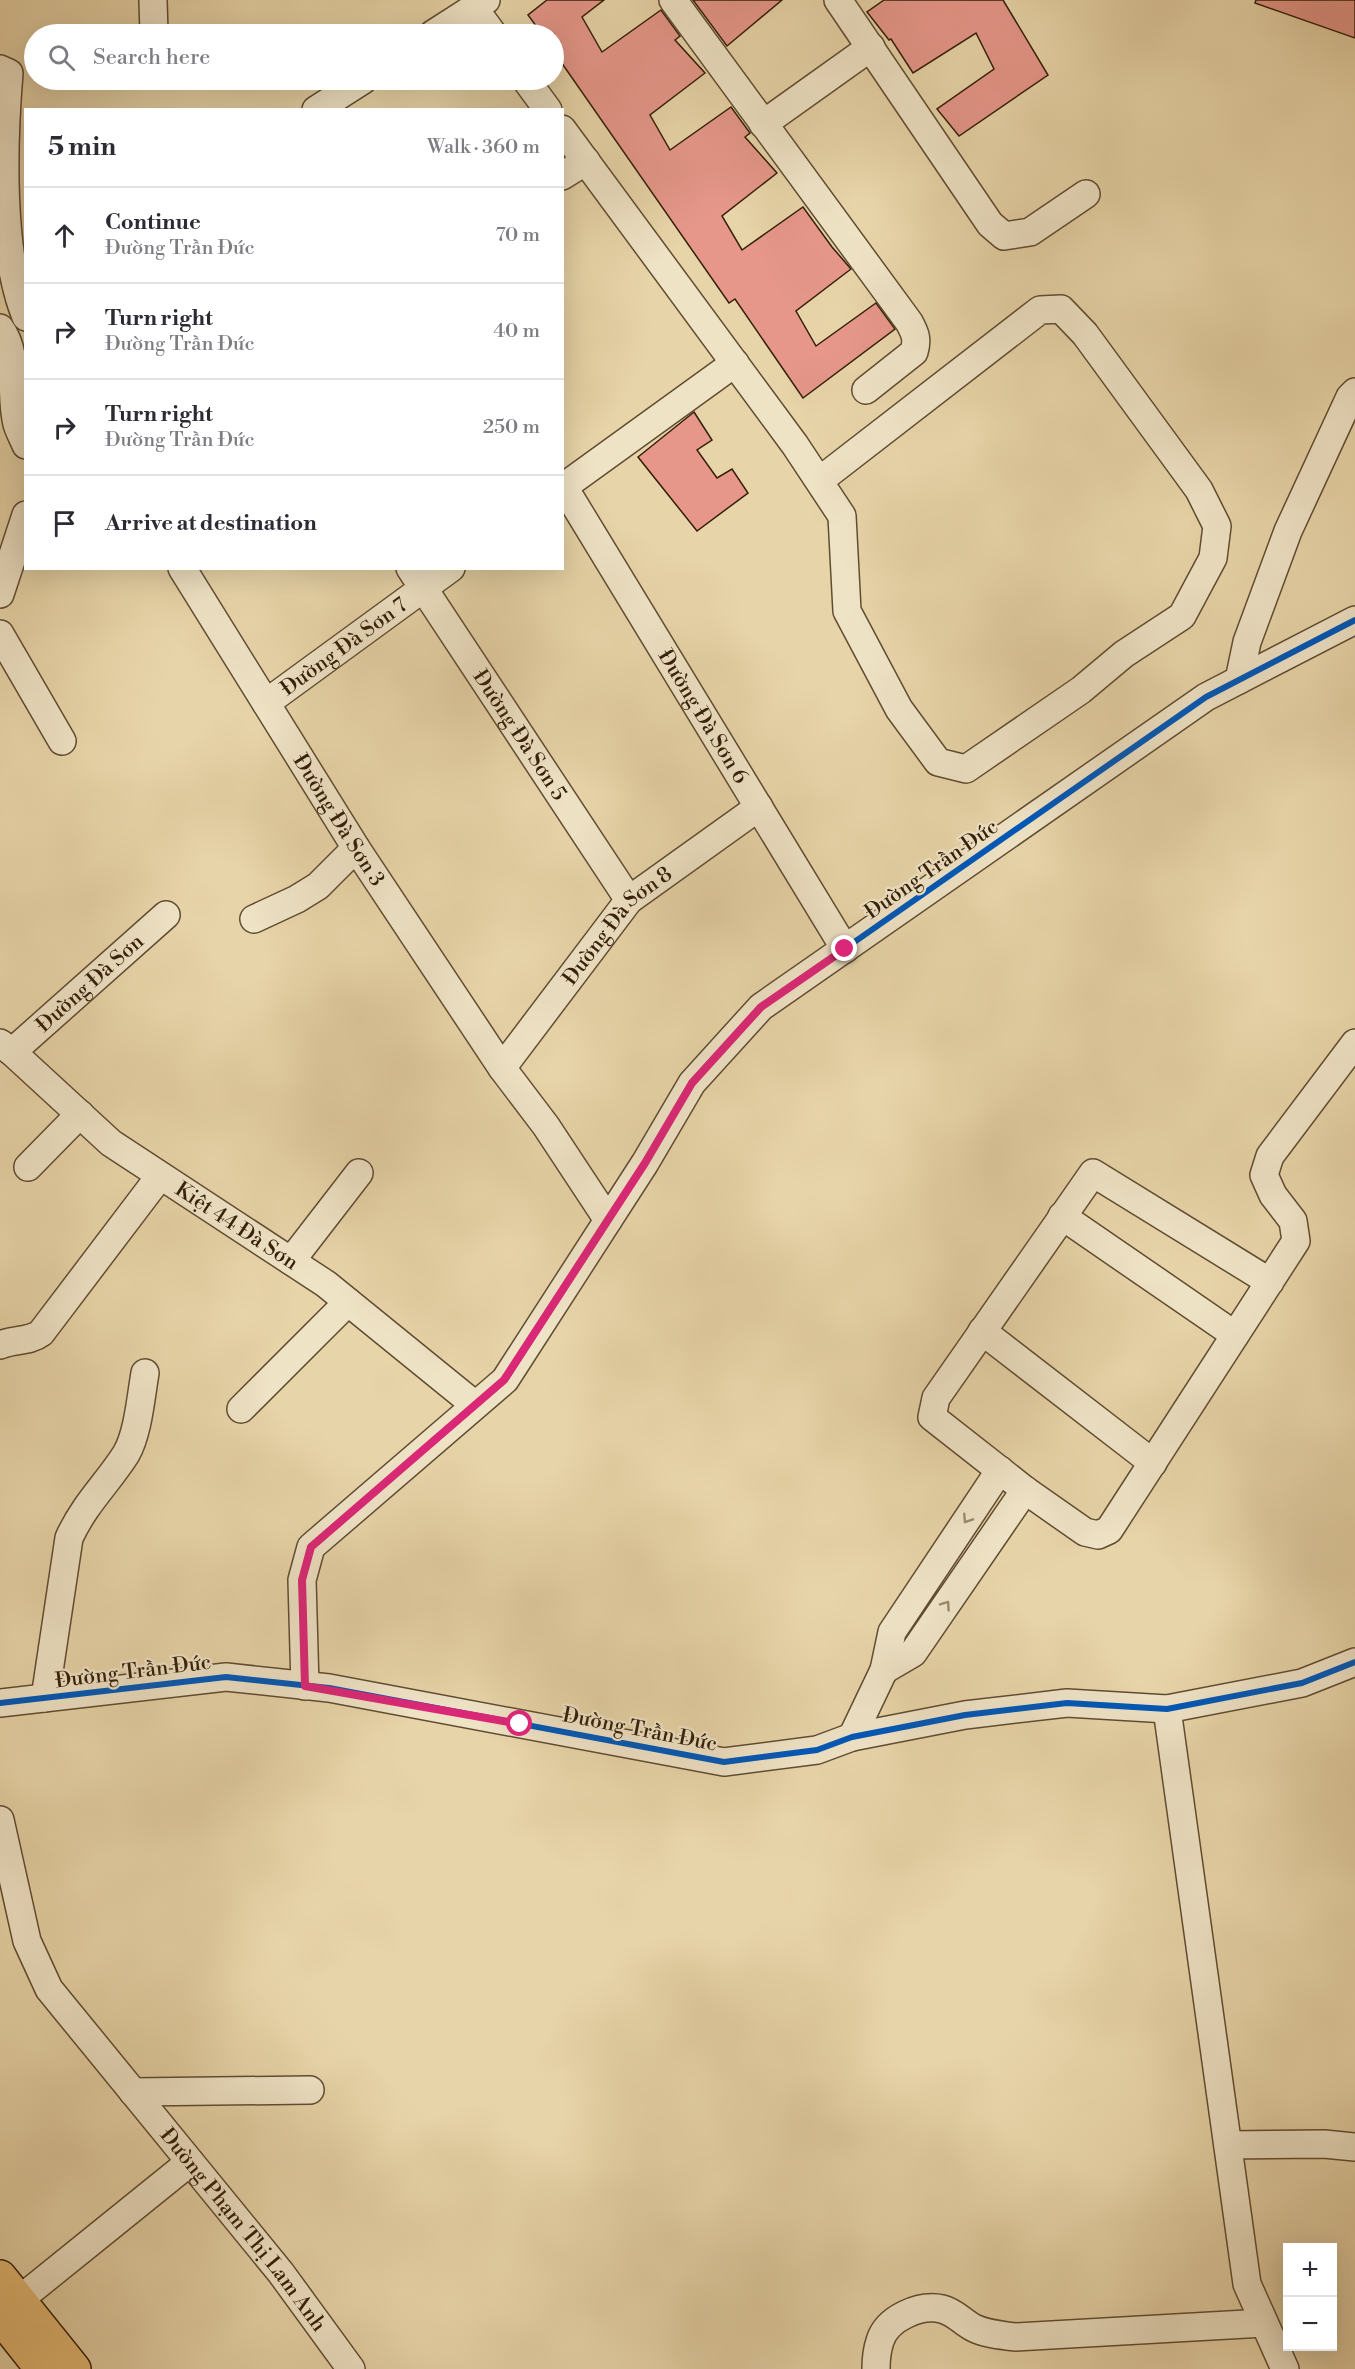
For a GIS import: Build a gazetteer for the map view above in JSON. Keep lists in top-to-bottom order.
{
  "streets": {
    "street": [
      "Đường Đà Sơn 7",
      "Đường Đà Sơn 6",
      "Đường Đà Sơn 5",
      "Đường Đà Sơn 3",
      "Đường Trần Đức",
      "Đường Đà Sơn 8",
      "Đường Đà Sơn",
      "Kiệt 44 Đà Sơn",
      "Đường Phạm Thị Lam Anh"
    ]
  },
  "crossings": [
    ["Đường Đà Sơn 7", "Đường Đà Sơn 5"],
    ["Đường Đà Sơn 7", "Đường Đà Sơn 3"],
    ["Đường Đà Sơn 6", "Đường Trần Đức"],
    ["Đường Đà Sơn 6", "Đường Đà Sơn 8"],
    ["Đường Đà Sơn 5", "Đường Đà Sơn 8"],
    ["Đường Đà Sơn 3", "Đường Trần Đức"],
    ["Đường Đà Sơn 3", "Đường Đà Sơn 8"],
    ["Đường Trần Đức", "Kiệt 44 Đà Sơn"],
    ["Đường Đà Sơn", "Kiệt 44 Đà Sơn"]
  ],
  "page": {
    "search": "Search here",
    "heading": ["5 min", "Walk · 360 m"],
    "list": [
      ["Continue", "Đường Trần Đức", "70 m"],
      ["Turn right", "Đường Trần Đức", "40 m"],
      ["Turn right", "Đường Trần Đức", "250 m"],
      "Arrive at destination"
    ],
    "map_buttons": ["+", "−"]
  }
}
